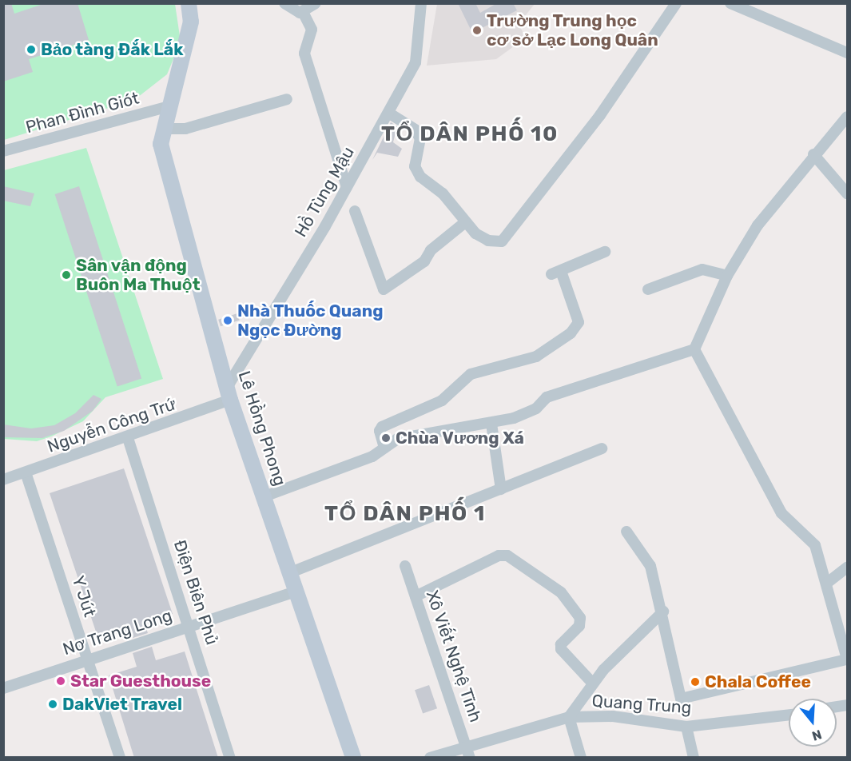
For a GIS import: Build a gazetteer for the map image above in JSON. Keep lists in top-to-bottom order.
{
  "streets": {
    "street": [
      "Phan Đình Giót",
      "Hồ Tùng Mậu",
      "Nguyễn Công Trứ",
      "Lê Hồng Phong",
      "Điện Biên Phủ",
      "Y Jút",
      "Nơ Trang Long",
      "Xô Viết Nghệ Tĩnh",
      "Quang Trung"
    ]
  },
  "crossings": [
    ["Phan Đình Giót", "Lê Hồng Phong"],
    ["Hồ Tùng Mậu", "Nguyễn Công Trứ"],
    ["Hồ Tùng Mậu", "Lê Hồng Phong"],
    ["Nguyễn Công Trứ", "Lê Hồng Phong"],
    ["Nguyễn Công Trứ", "Điện Biên Phủ"],
    ["Nguyễn Công Trứ", "Y Jút"],
    ["Lê Hồng Phong", "Nơ Trang Long"],
    ["Điện Biên Phủ", "Nơ Trang Long"],
    ["Y Jút", "Nơ Trang Long"],
    ["Xô Viết Nghệ Tĩnh", "Quang Trung"]
  ],
  "districts": ["TỔ DÂN PHỐ 10", "TỔ DÂN PHỐ 1"],
  "places": [
    "Trường Trung học cơ sở Lạc Long Quân",
    "Bảo tàng Đắk Lắk",
    "Sân vận động Buôn Ma Thuột",
    "Nhà Thuốc Quang Ngọc Đường",
    "Chùa Vương Xá",
    "Star Guesthouse",
    "Chala Coffee",
    "DakViet Travel"
  ],
  "north": "bottom"
}
